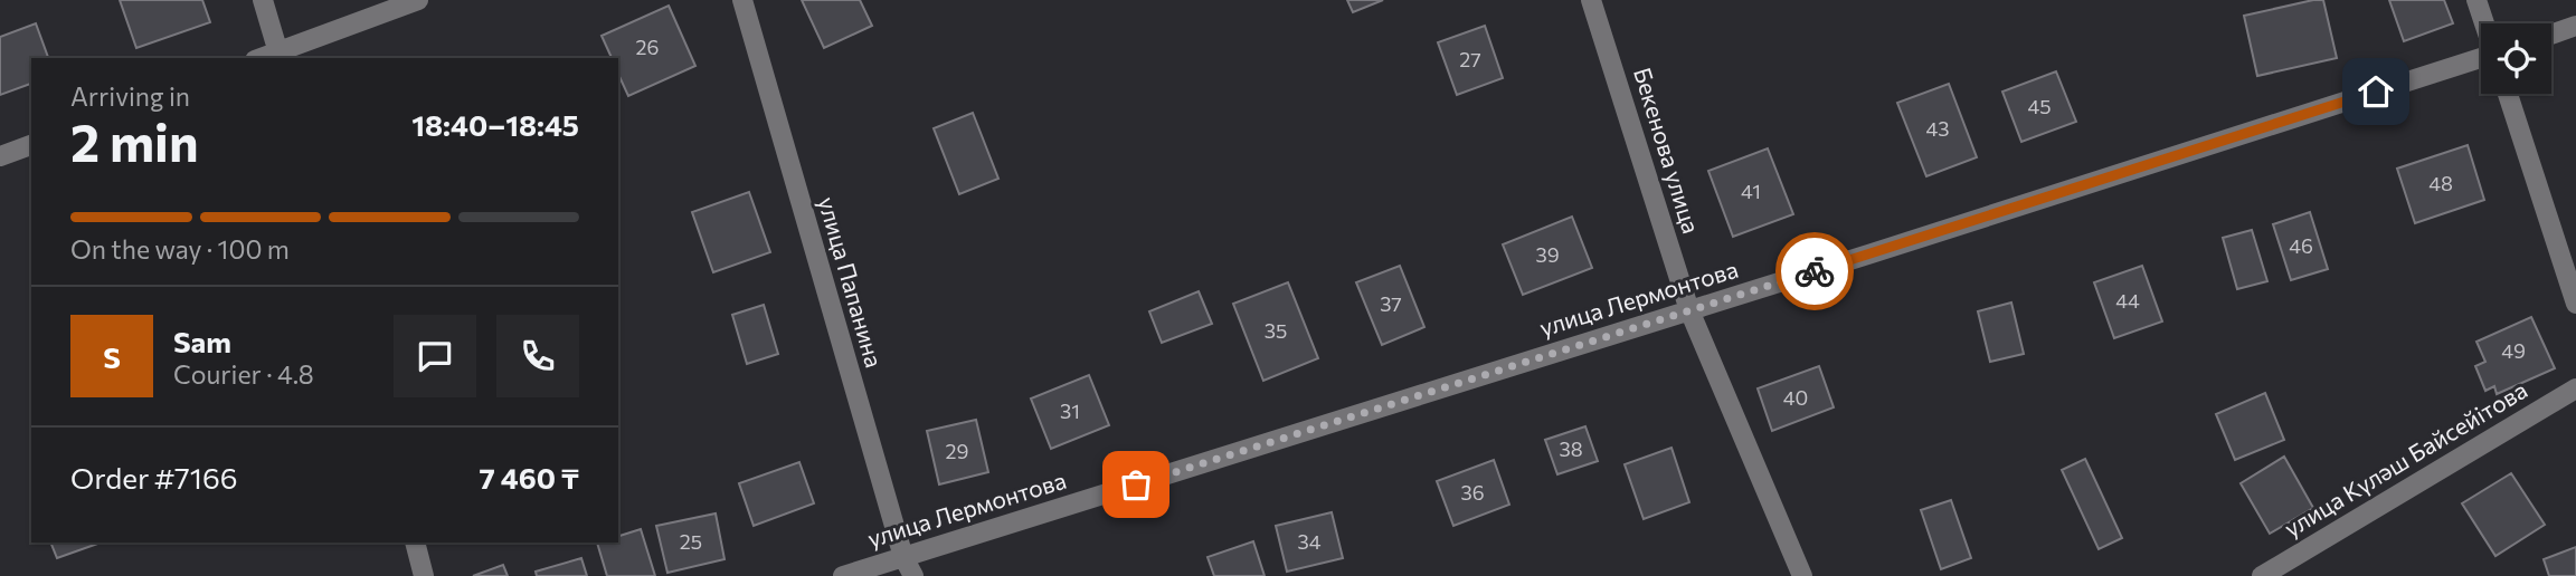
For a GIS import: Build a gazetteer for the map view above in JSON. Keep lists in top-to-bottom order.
{
  "streets": {
    "street": [
      "Бекенова улица",
      "улица Папанина",
      "улица Лермонтова",
      "улица Күләш Байсейітова"
    ]
  },
  "crossings": [
    ["Бекенова улица", "улица Лермонтова"],
    ["улица Папанина", "улица Лермонтова"]
  ],
  "house_numbers": [
    "26",
    "27",
    "45",
    "43",
    "48",
    "41",
    "46",
    "39",
    "44",
    "37",
    "35",
    "49",
    "40",
    "31",
    "38",
    "29",
    "36",
    "25",
    "34"
  ],
  "page": {
    "heading": ["2 min", "Arriving in", "18:40–18:45"],
    "panel": [
      "Sam",
      "Courier · 4.8",
      "Order #7166",
      "7 460 ₸"
    ],
    "bar": "On the way · 100 m",
    "round": "S"
  }
}
